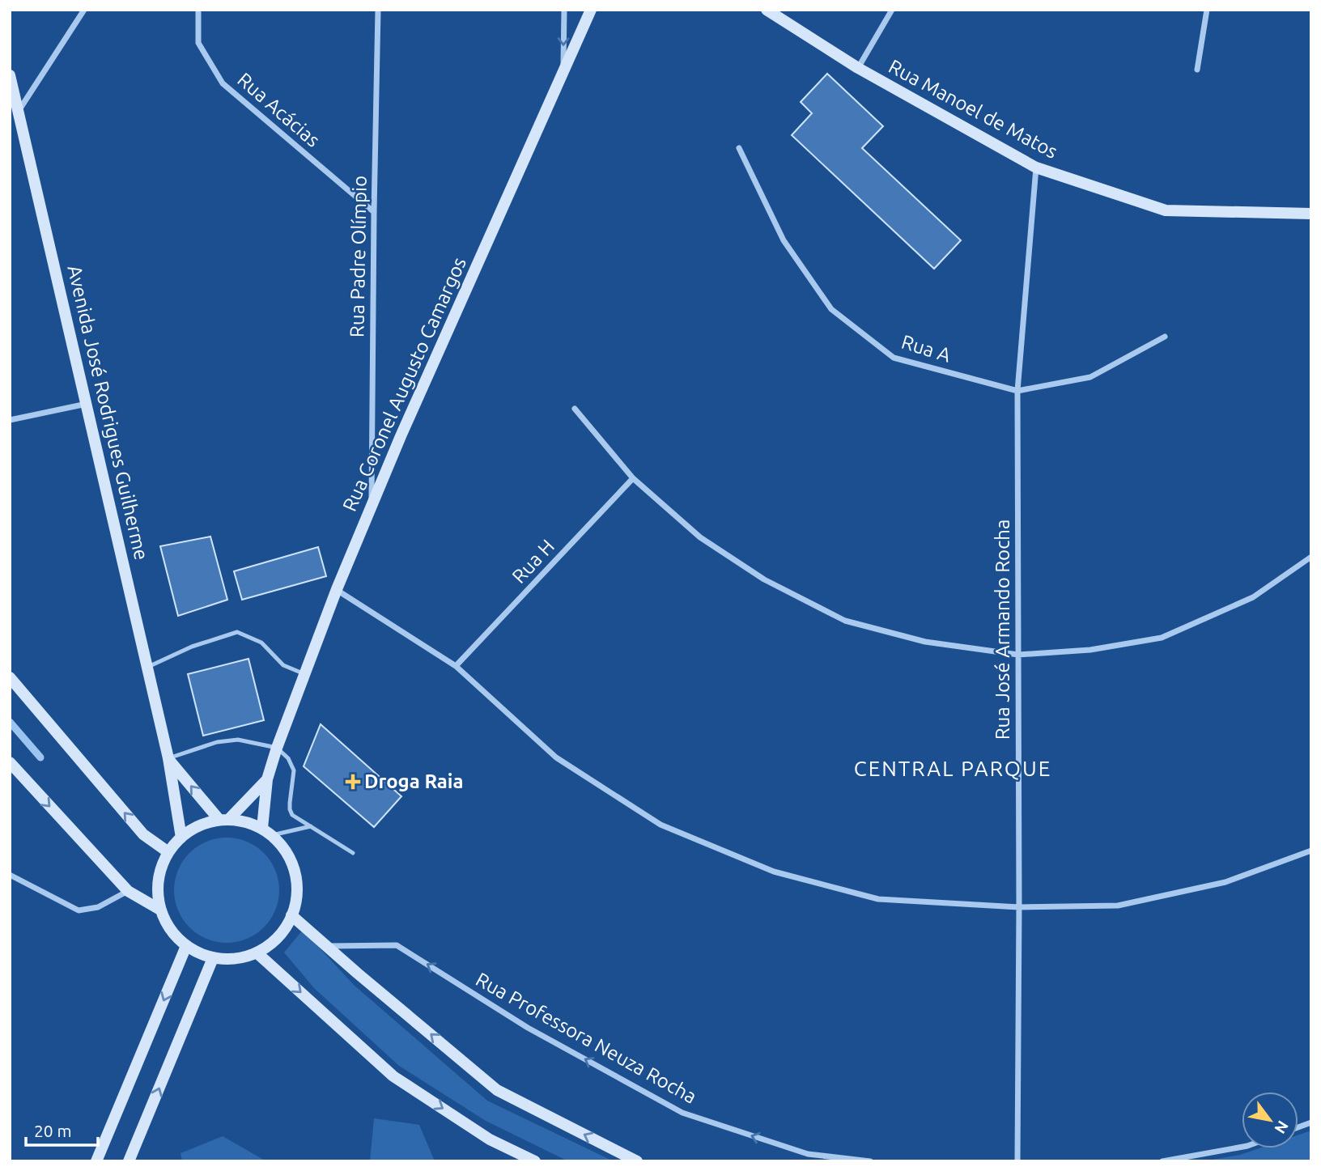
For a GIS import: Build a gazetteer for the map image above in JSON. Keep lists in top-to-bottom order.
{
  "streets": {
    "main road": ["Rua Manoel de Matos", "Rua Coronel Augusto Camargos", "Avenida José Rodrigues Guilherme"],
    "street": [
      "Rua Acácias",
      "Rua Padre Olímpio",
      "Rua A",
      "Rua H",
      "Rua José Armando Rocha",
      "Rua Professora Neuza Rocha"
    ]
  },
  "crossings": [
    ["Rua Manoel de Matos", "Rua José Armando Rocha"],
    ["Rua Acácias", "Rua Padre Olímpio"],
    ["Rua Padre Olímpio", "Rua Coronel Augusto Camargos"],
    ["Rua A", "Rua José Armando Rocha"],
    ["Rua Coronel Augusto Camargos", "Avenida José Rodrigues Guilherme"]
  ],
  "one_way": ["Rua Professora Neuza Rocha"],
  "districts": ["CENTRAL PARQUE"],
  "places": {
    "health": ["Droga Raia"]
  },
  "scale_bar": "20 m",
  "north": "bottom right"
}
